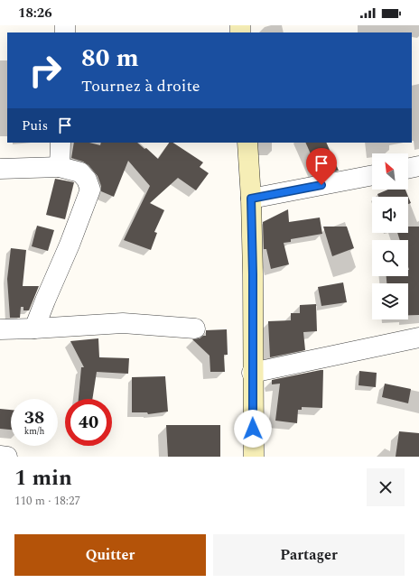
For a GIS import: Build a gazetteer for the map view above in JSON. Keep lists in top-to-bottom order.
{
  "north": "top left",
  "page": {
    "status": "18:26",
    "turn": ["80 m", "Tournez à droite"],
    "then": "Puis",
    "speed": "38 km/h",
    "limit": "40",
    "heading": ["1 min", "110 m · 18:27"],
    "buttons": ["Quitter", "Partager"]
  }
}
